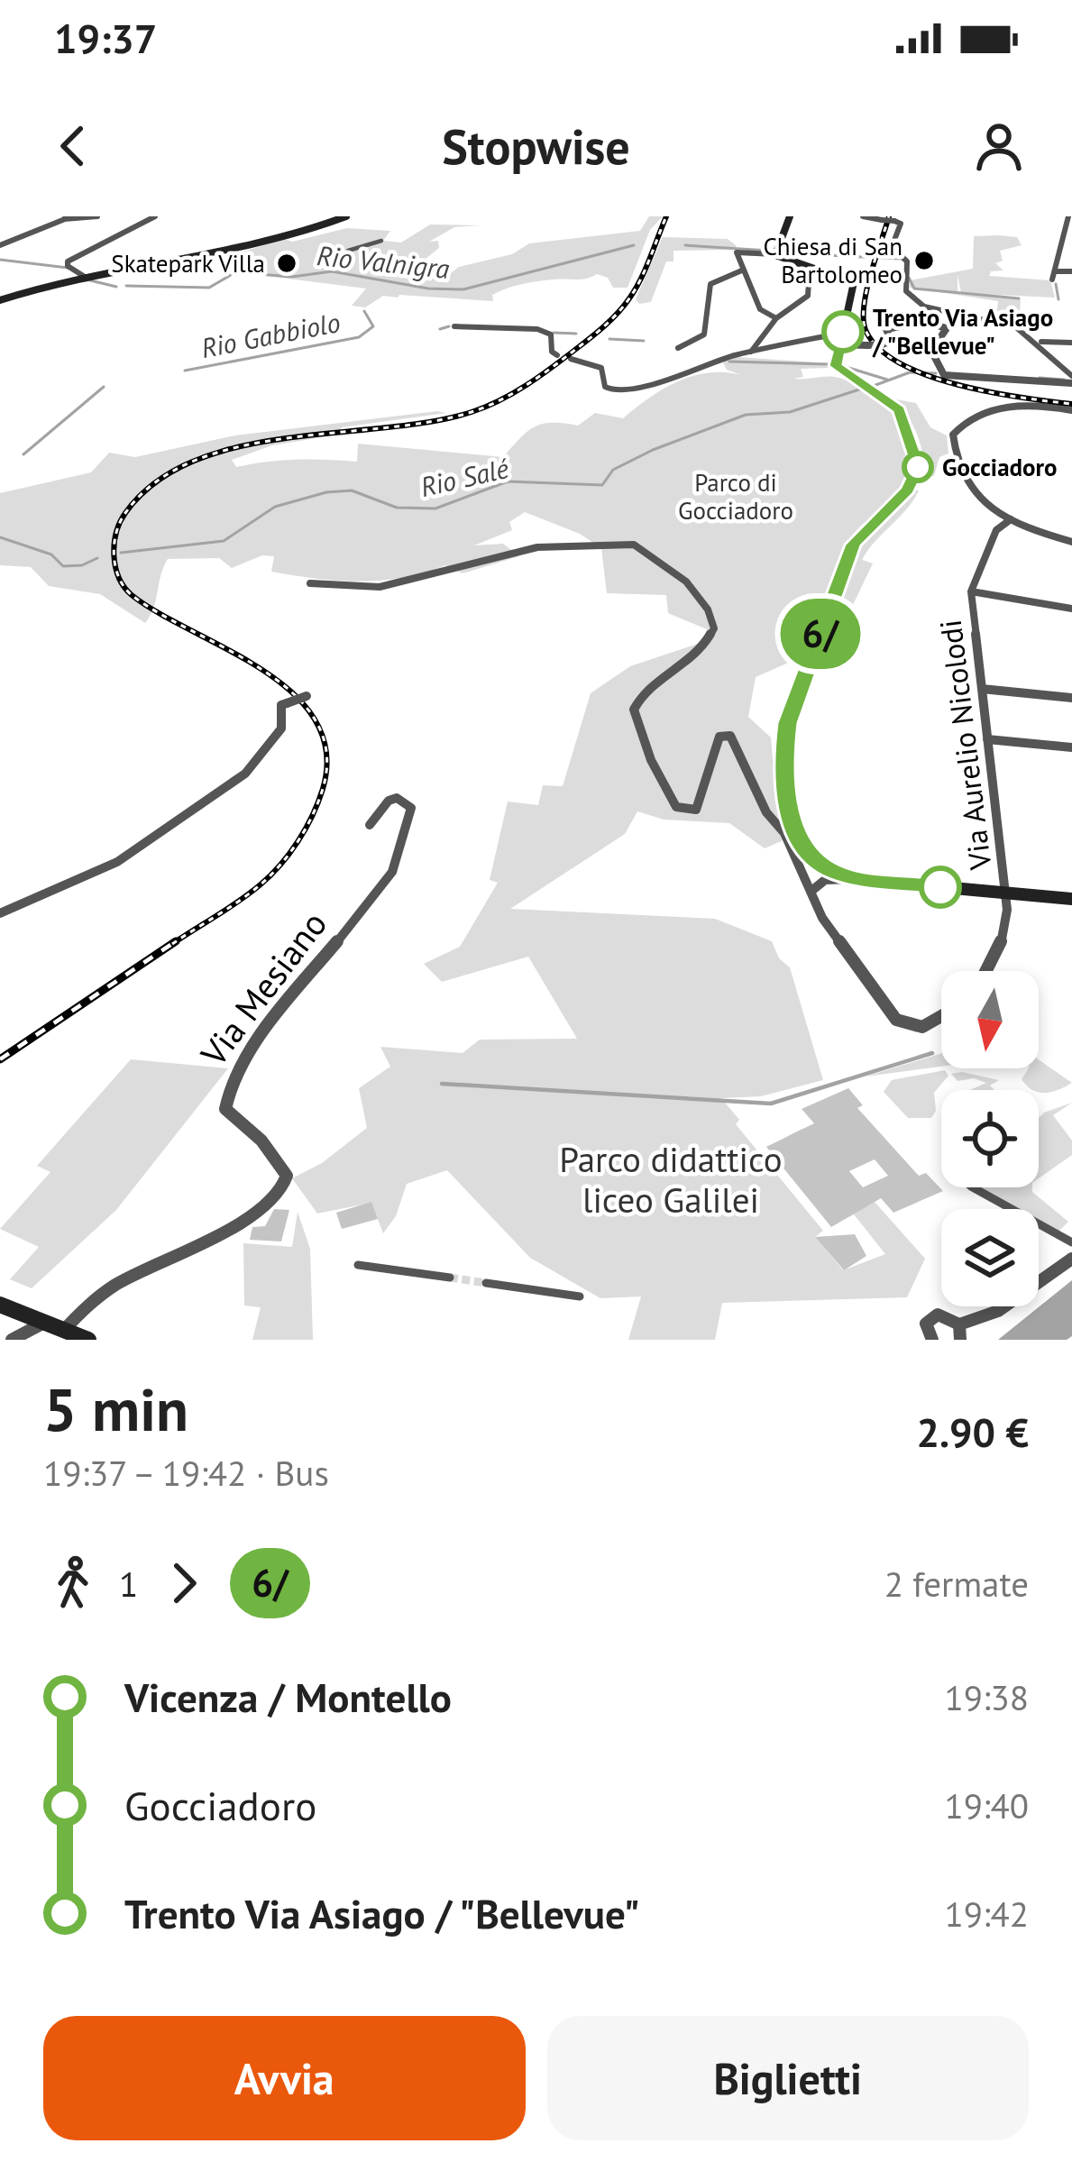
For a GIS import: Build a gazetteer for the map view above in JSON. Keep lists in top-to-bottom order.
{
  "streets": {
    "street": ["Via Aurelio Nicolodi", "Via Mesiano"]
  },
  "water": ["Rio Valnigra", "Rio Gabbiolo", "Rio Salé"],
  "parks": ["Parco di Gocciadoro", "Parco didattico liceo Galilei"],
  "places": [
    "Chiesa di San Bartolomeo",
    "Skatepark Villa",
    "Trento Via Asiago / \"Bellevue\"",
    "Gocciadoro"
  ],
  "lines": ["bus line 6/"],
  "north": "bottom",
  "page": {
    "status": "19:37",
    "header": "Stopwise",
    "on_map": "6/",
    "heading": ["5 min", "19:37 – 19:42 · Bus", "2.90 €"],
    "legs": ["1", "6/", "2 fermate"],
    "list": [
      {
        "name": "Vicenza / Montello",
        "value": "19:38"
      },
      {
        "name": "Gocciadoro",
        "value": "19:40"
      },
      {
        "name": "Trento Via Asiago / \"Bellevue\"",
        "value": "19:42"
      }
    ],
    "buttons": ["Avvia", "Biglietti"]
  }
}
